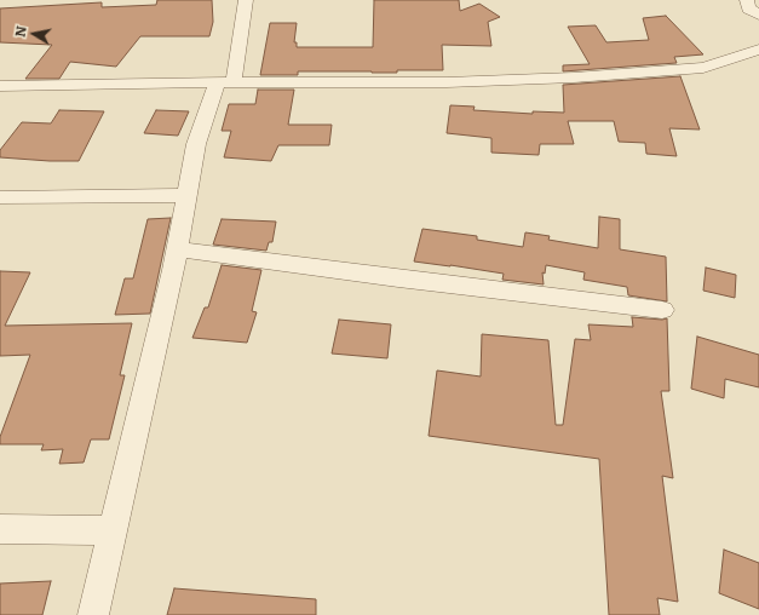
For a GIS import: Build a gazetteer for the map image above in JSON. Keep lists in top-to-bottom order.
{
  "north": "left"
}
